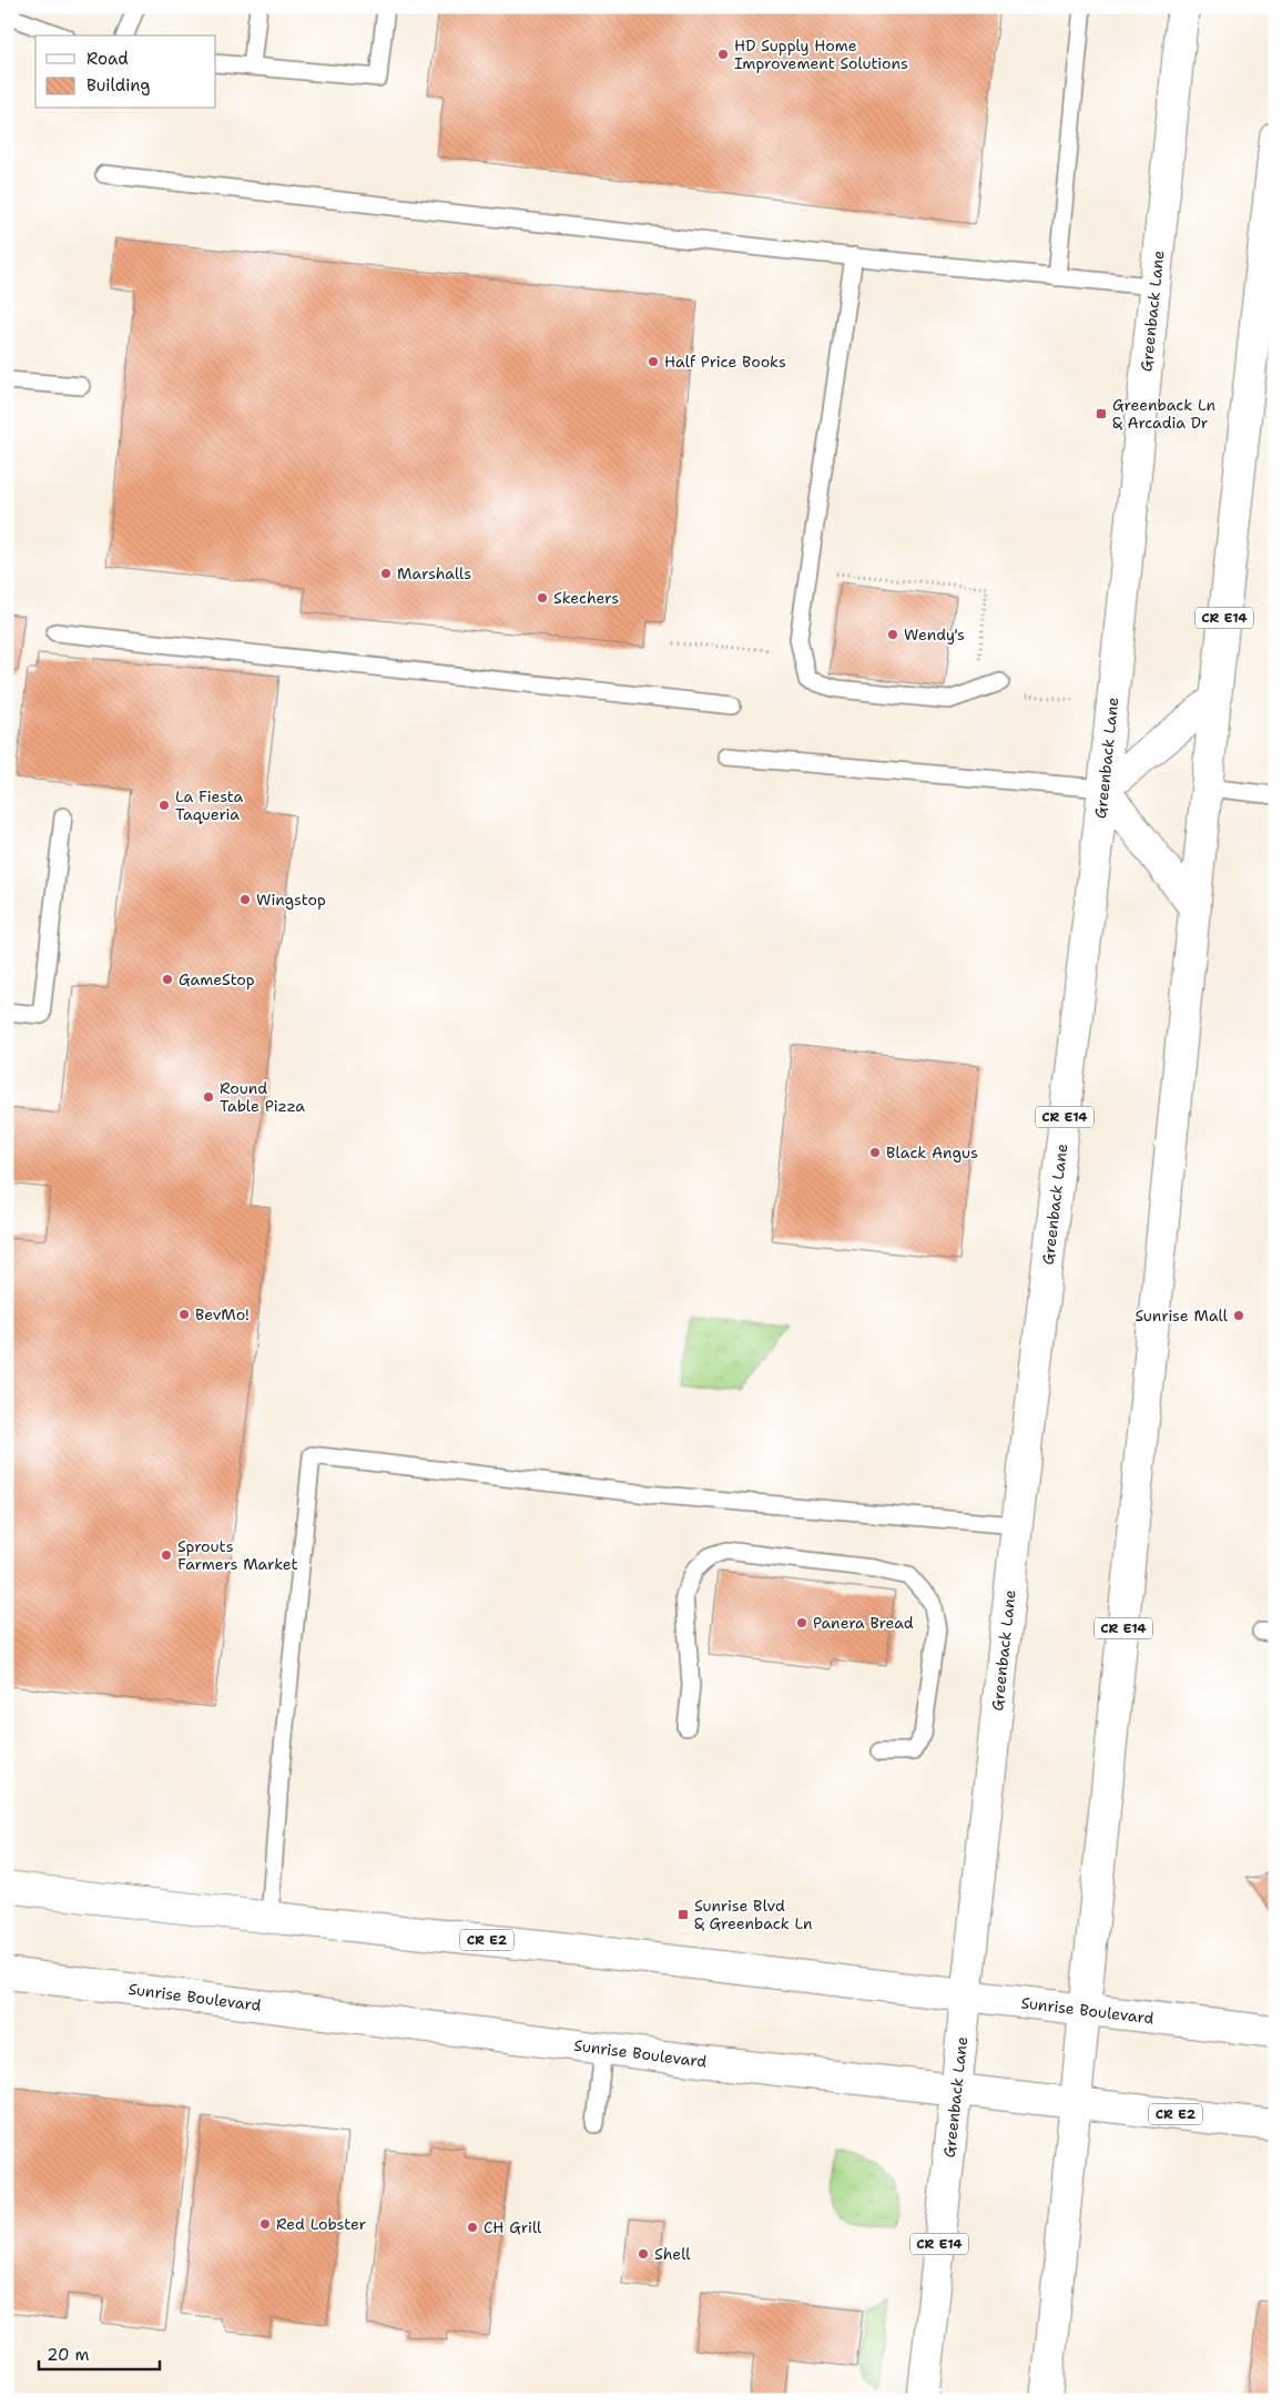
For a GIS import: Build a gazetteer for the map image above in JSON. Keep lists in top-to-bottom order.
{
  "streets": {
    "main road": [
      "Greenback Lane",
      "CR E14",
      "CR E2",
      "Sunrise Boulevard"
    ]
  },
  "crossings": [
    ["Greenback Lane", "Sunrise Boulevard"],
    ["CR E14", "Sunrise Boulevard"]
  ],
  "places": {
    "other": [
      "HD Supply Home Improvement Solutions",
      "Half Price Books",
      "Marshalls",
      "Skechers",
      "Wendy's",
      "La Fiesta Taqueria",
      "Wingstop",
      "GameStop",
      "Round Table Pizza",
      "Black Angus",
      "BevMo!",
      "Sunrise Mall",
      "Sprouts Farmers Market",
      "Panera Bread",
      "Red Lobster",
      "CH Grill",
      "Shell"
    ],
    "transit": ["Greenback Ln & Arcadia Dr", "Sunrise Blvd & Greenback Ln"]
  },
  "legend": ["Road", "Building"],
  "scale_bar": "20 m"
}
